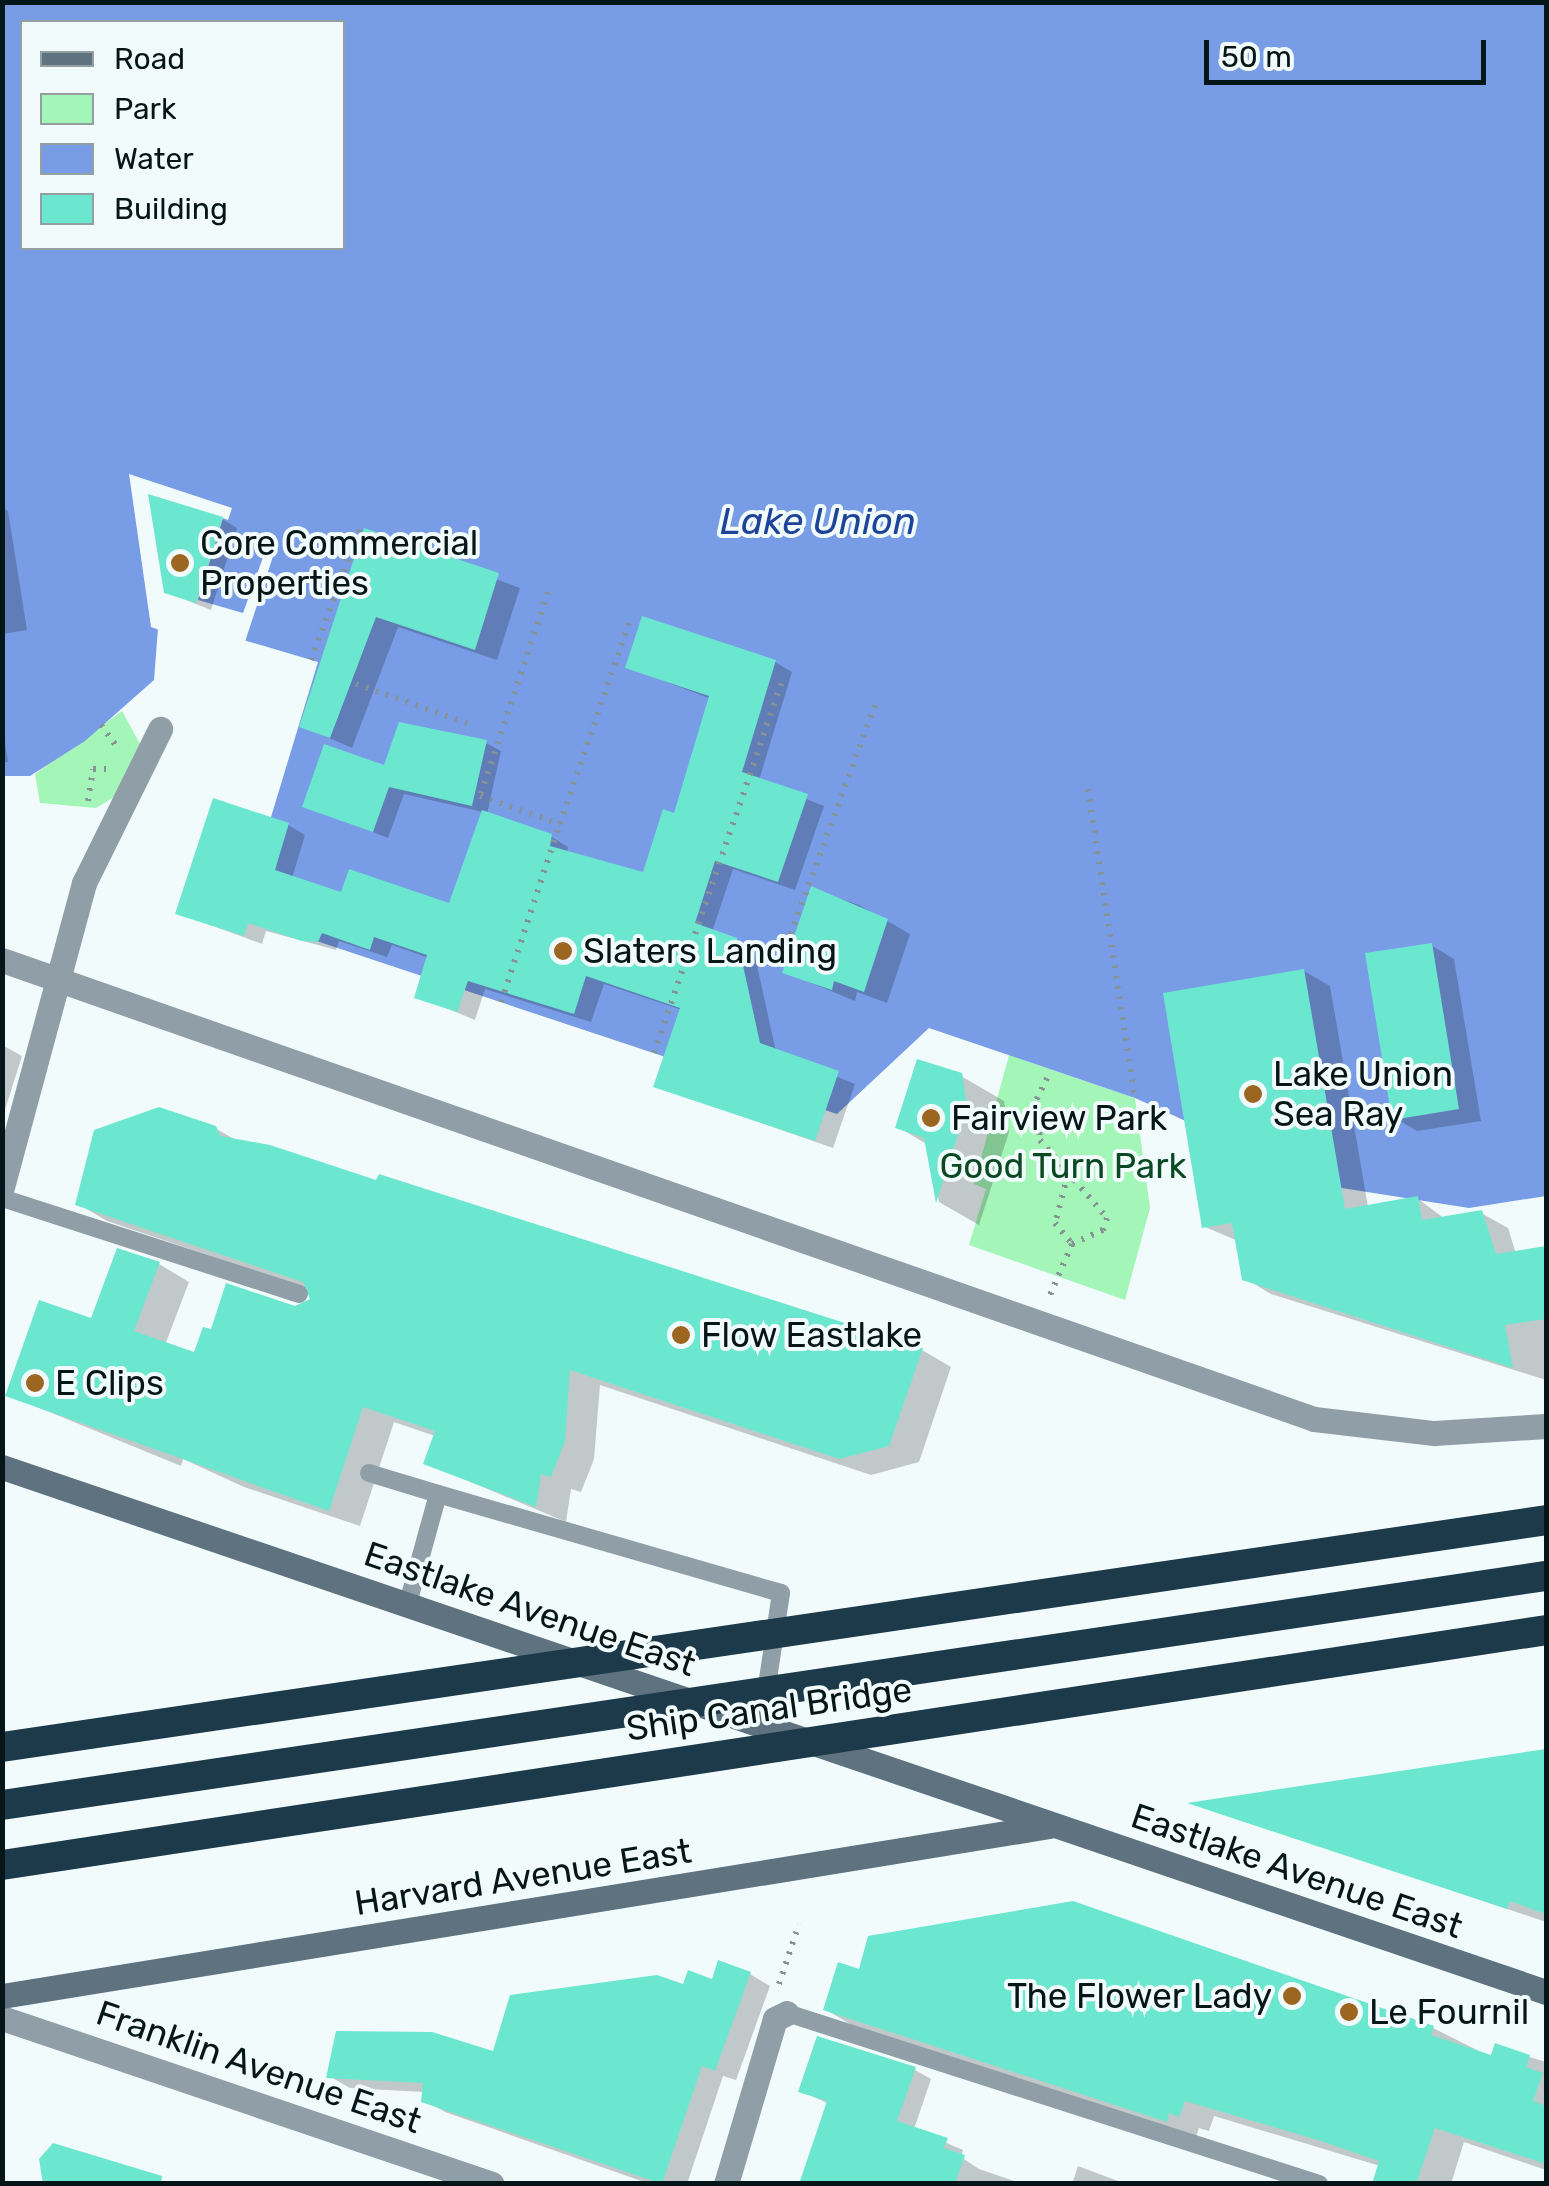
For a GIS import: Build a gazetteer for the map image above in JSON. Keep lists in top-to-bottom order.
{
  "streets": {
    "highway": ["Ship Canal Bridge"],
    "main road": ["Eastlake Avenue East", "Harvard Avenue East"],
    "street": ["Franklin Avenue East"]
  },
  "crossings": [
    ["Eastlake Avenue East", "Harvard Avenue East"]
  ],
  "water": ["Lake Union"],
  "parks": ["Good Turn Park"],
  "places": [
    "Core Commercial Properties",
    "Slaters Landing",
    "Lake Union Sea Ray",
    "Fairview Park",
    "Flow Eastlake",
    "E Clips",
    "The Flower Lady",
    "Le Fournil"
  ],
  "legend": [
    "Road",
    "Park",
    "Water",
    "Building"
  ],
  "scale_bar": "50 m"
}
